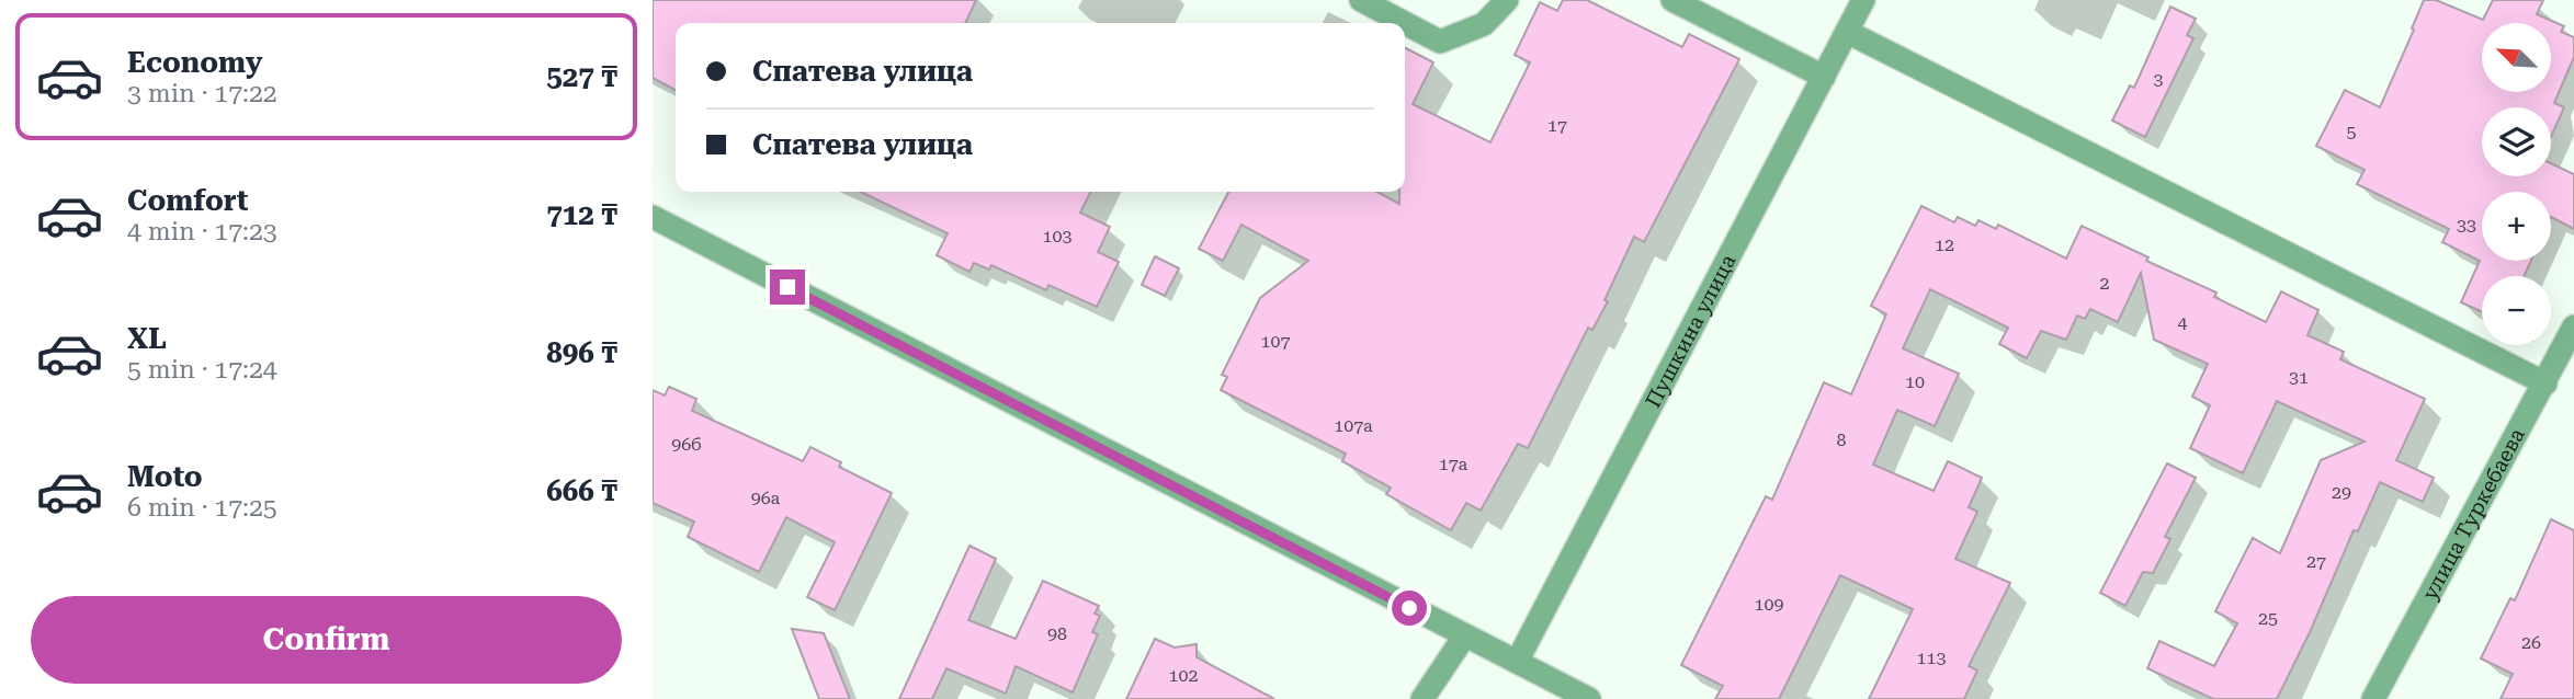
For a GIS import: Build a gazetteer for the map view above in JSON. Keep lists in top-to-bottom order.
{
  "streets": {
    "street": ["Пушкина улица", "улица Туркебаева"]
  },
  "house_numbers": [
    "3",
    "17",
    "5",
    "33",
    "103",
    "12",
    "2",
    "4",
    "107",
    "31",
    "10",
    "107а",
    "8",
    "96б",
    "17а",
    "29",
    "96а",
    "27",
    "109",
    "25",
    "98",
    "26",
    "113",
    "102"
  ],
  "north": "top left",
  "page": {
    "list": [
      {
        "name": "Economy",
        "note": "3 min · 17:22",
        "value": "527 ₸"
      },
      {
        "name": "Comfort",
        "note": "4 min · 17:23",
        "value": "712 ₸"
      },
      {
        "name": "XL",
        "note": "5 min · 17:24",
        "value": "896 ₸"
      },
      {
        "name": "Moto",
        "note": "6 min · 17:25",
        "value": "666 ₸"
      }
    ],
    "map_buttons": ["+", "−"],
    "banner": ["Спатева улица", "Спатева улица"],
    "buttons": "Confirm"
  }
}
